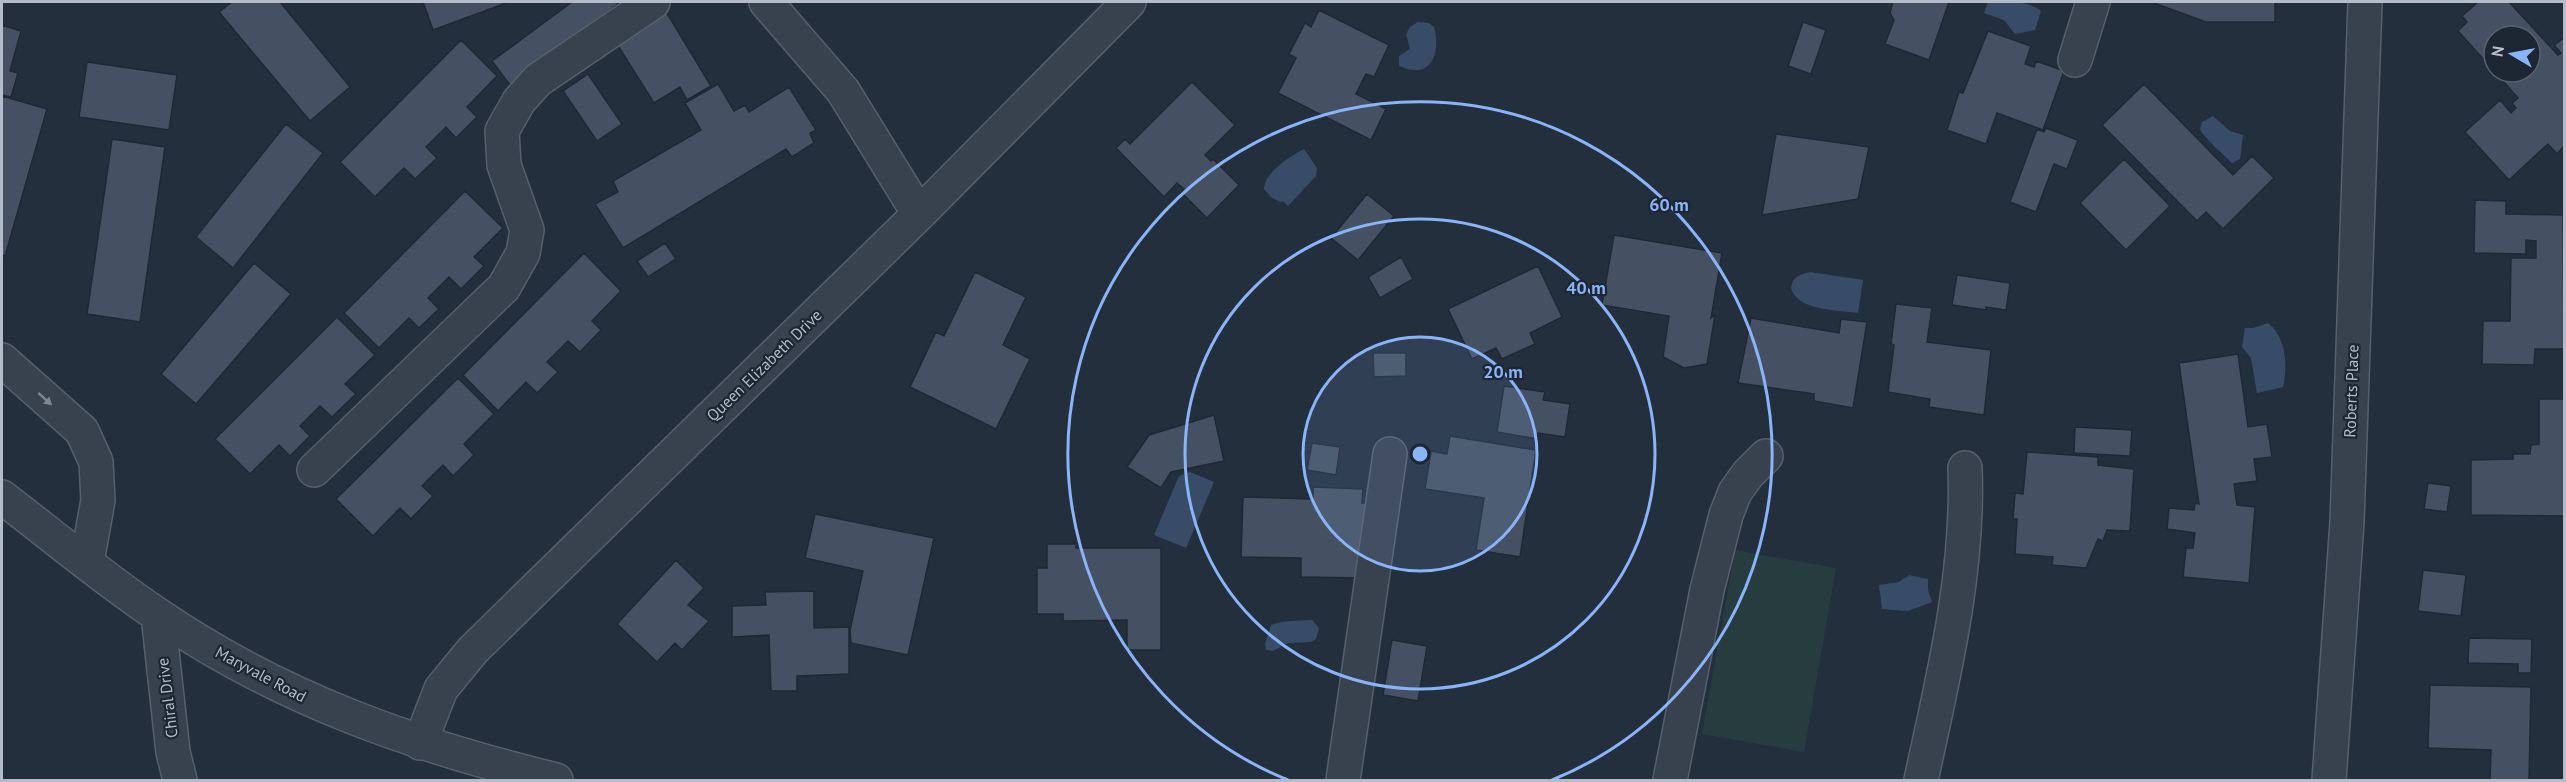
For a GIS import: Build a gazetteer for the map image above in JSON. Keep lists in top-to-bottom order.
{
  "streets": {
    "street": [
      "Queen Elizabeth Drive",
      "Roberts Place",
      "Maryvale Road",
      "Chiral Drive"
    ]
  },
  "crossings": [
    ["Queen Elizabeth Drive", "Maryvale Road"],
    ["Maryvale Road", "Chiral Drive"]
  ],
  "north": "left",
  "rings": ["60 m", "40 m", "20 m"]
}
